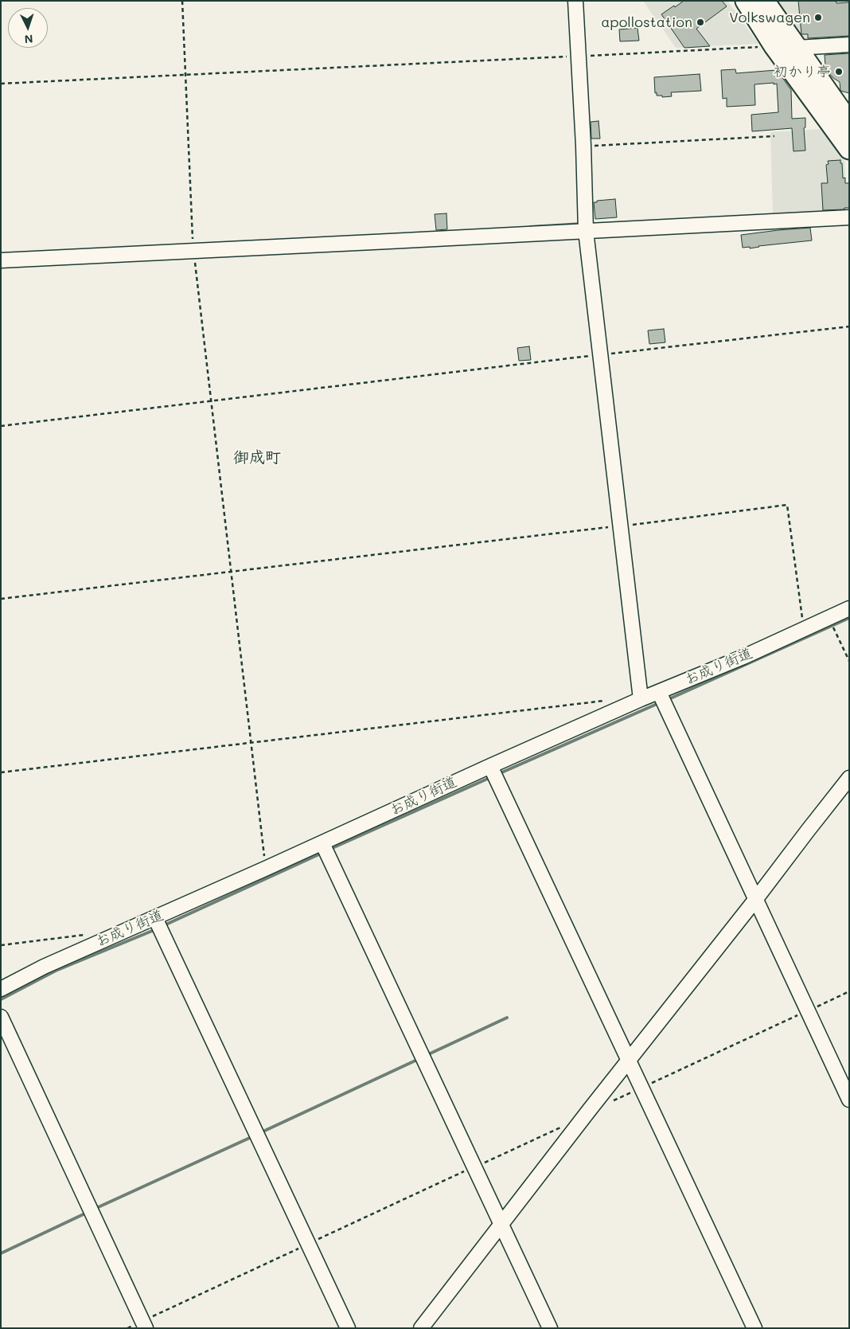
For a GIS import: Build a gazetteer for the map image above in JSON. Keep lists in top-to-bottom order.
{
  "streets": {
    "street": ["お成り街道"]
  },
  "districts": ["御成町"],
  "places": ["Volkswagen", "apollostation", "初かり亭"],
  "north": "bottom"
}
